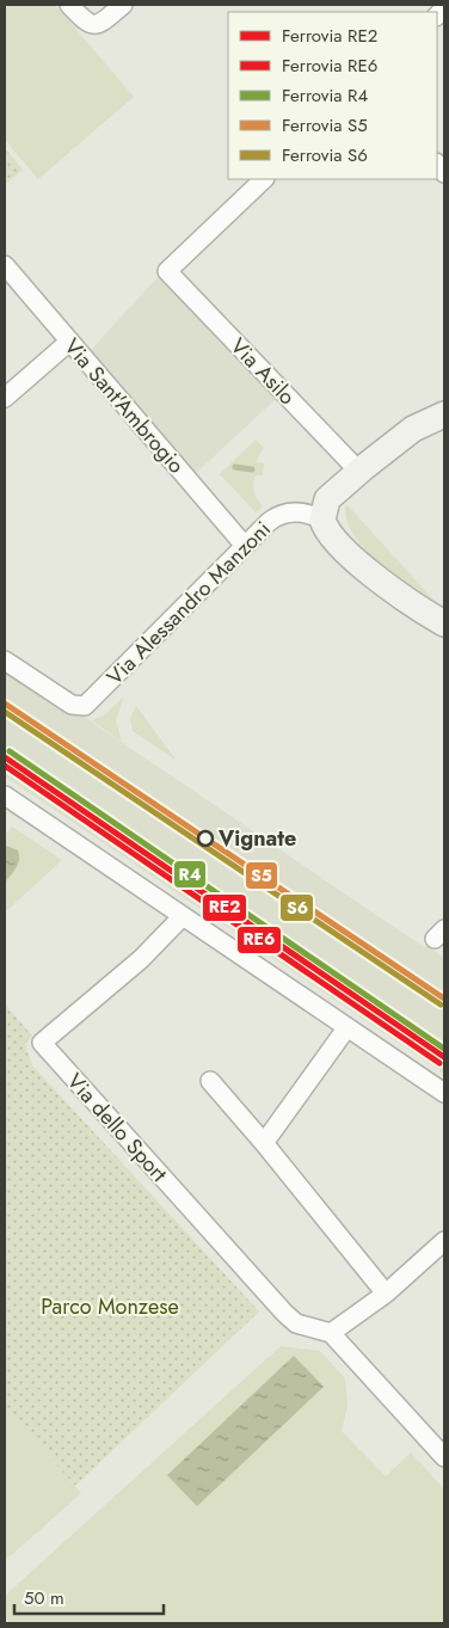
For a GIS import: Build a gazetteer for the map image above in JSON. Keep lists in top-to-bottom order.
{
  "streets": {
    "street": [
      "Via Asilo",
      "Via Sant'Ambrogio",
      "Via Alessandro Manzoni",
      "Via dello Sport"
    ]
  },
  "crossings": [
    ["Via Sant'Ambrogio", "Via Alessandro Manzoni"]
  ],
  "parks": ["Parco Monzese"],
  "places": ["Vignate"],
  "lines": [
    "rail line S5",
    "rail line S6",
    "rail line R4",
    "rail line RE2",
    "rail line RE6"
  ],
  "legend": [
    "Ferrovia RE2",
    "Ferrovia RE6",
    "Ferrovia R4",
    "Ferrovia S5",
    "Ferrovia S6"
  ],
  "scale_bar": "50 m"
}
